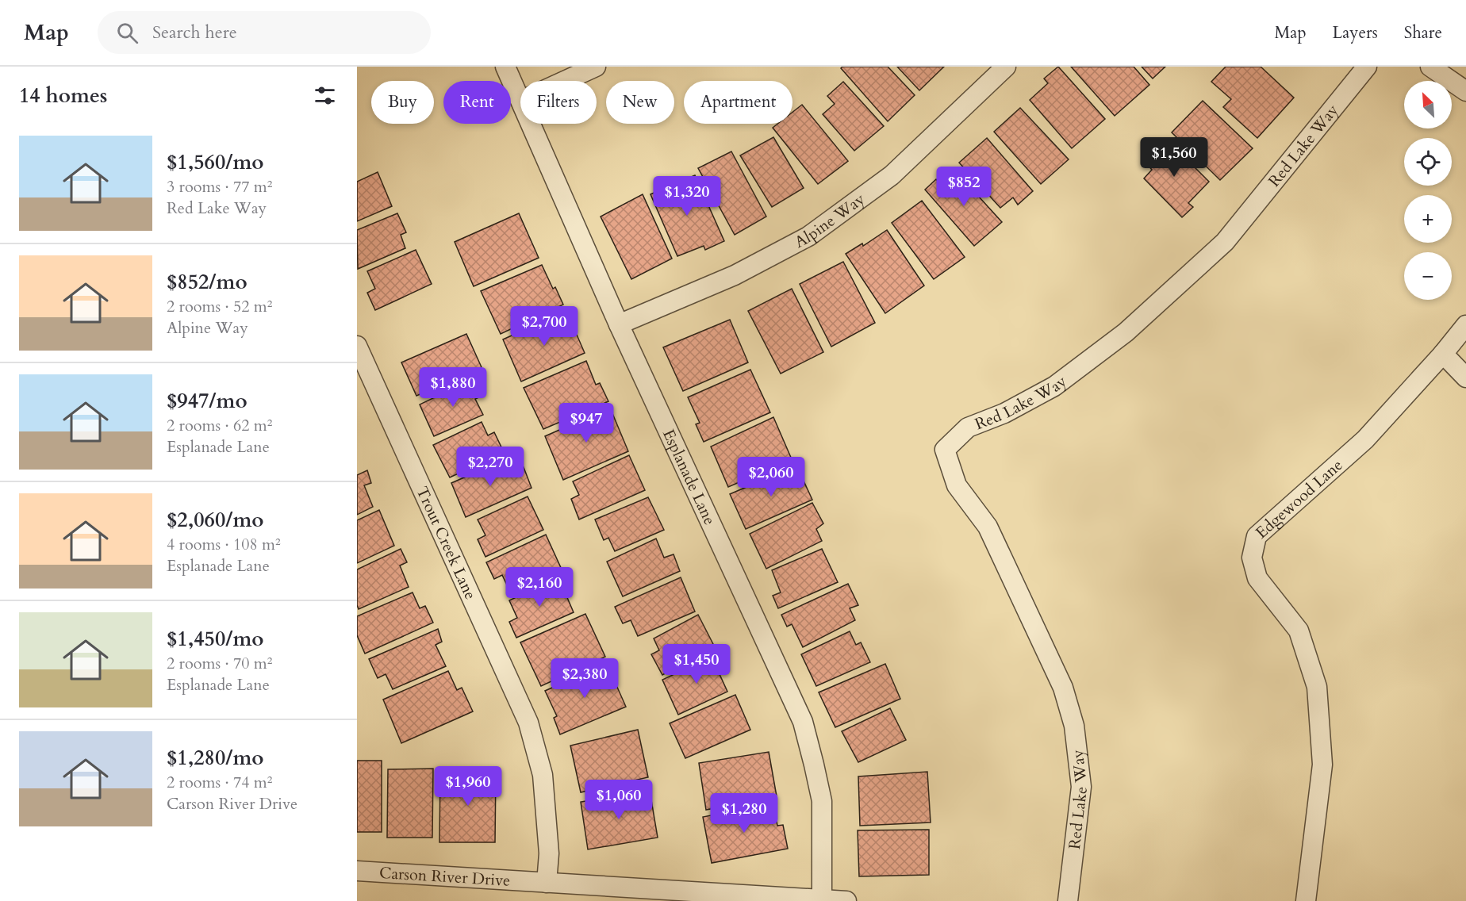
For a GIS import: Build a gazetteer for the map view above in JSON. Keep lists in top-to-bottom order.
{
  "streets": {
    "street": [
      "Red Lake Way",
      "Alpine Way",
      "Esplanade Lane",
      "Edgewood Lane",
      "Trout Creek Lane",
      "Carson River Drive"
    ]
  },
  "crossings": [
    ["Alpine Way", "Esplanade Lane"],
    ["Esplanade Lane", "Carson River Drive"],
    ["Trout Creek Lane", "Carson River Drive"]
  ],
  "north": "top left",
  "page": {
    "header": "Map",
    "search": "Search here",
    "nav": ["Map", "Layers", "Share"],
    "heading": "14 homes",
    "map_buttons": ["+", "−"],
    "chip": [
      "Buy",
      "Rent",
      "Filters",
      "New",
      "Apartment"
    ],
    "list": [
      {
        "name": "$1,560/mo",
        "note": "3 rooms · 77 m² · Red Lake Way"
      },
      {
        "name": "$852/mo",
        "note": "2 rooms · 52 m² · Alpine Way"
      },
      {
        "name": "$947/mo",
        "note": "2 rooms · 62 m² · Esplanade Lane"
      },
      {
        "name": "$2,060/mo",
        "note": "4 rooms · 108 m² · Esplanade Lane"
      },
      {
        "name": "$1,450/mo",
        "note": "2 rooms · 70 m² · Esplanade Lane"
      },
      {
        "name": "$1,280/mo",
        "note": "2 rooms · 74 m² · Carson River Drive"
      }
    ],
    "price": [
      "$1,560",
      "$852",
      "$1,320",
      "$2,700",
      "$1,880",
      "$947",
      "$2,270",
      "$2,060",
      "$2,160",
      "$1,450",
      "$2,380",
      "$1,960",
      "$1,060",
      "$1,280"
    ]
  }
}
